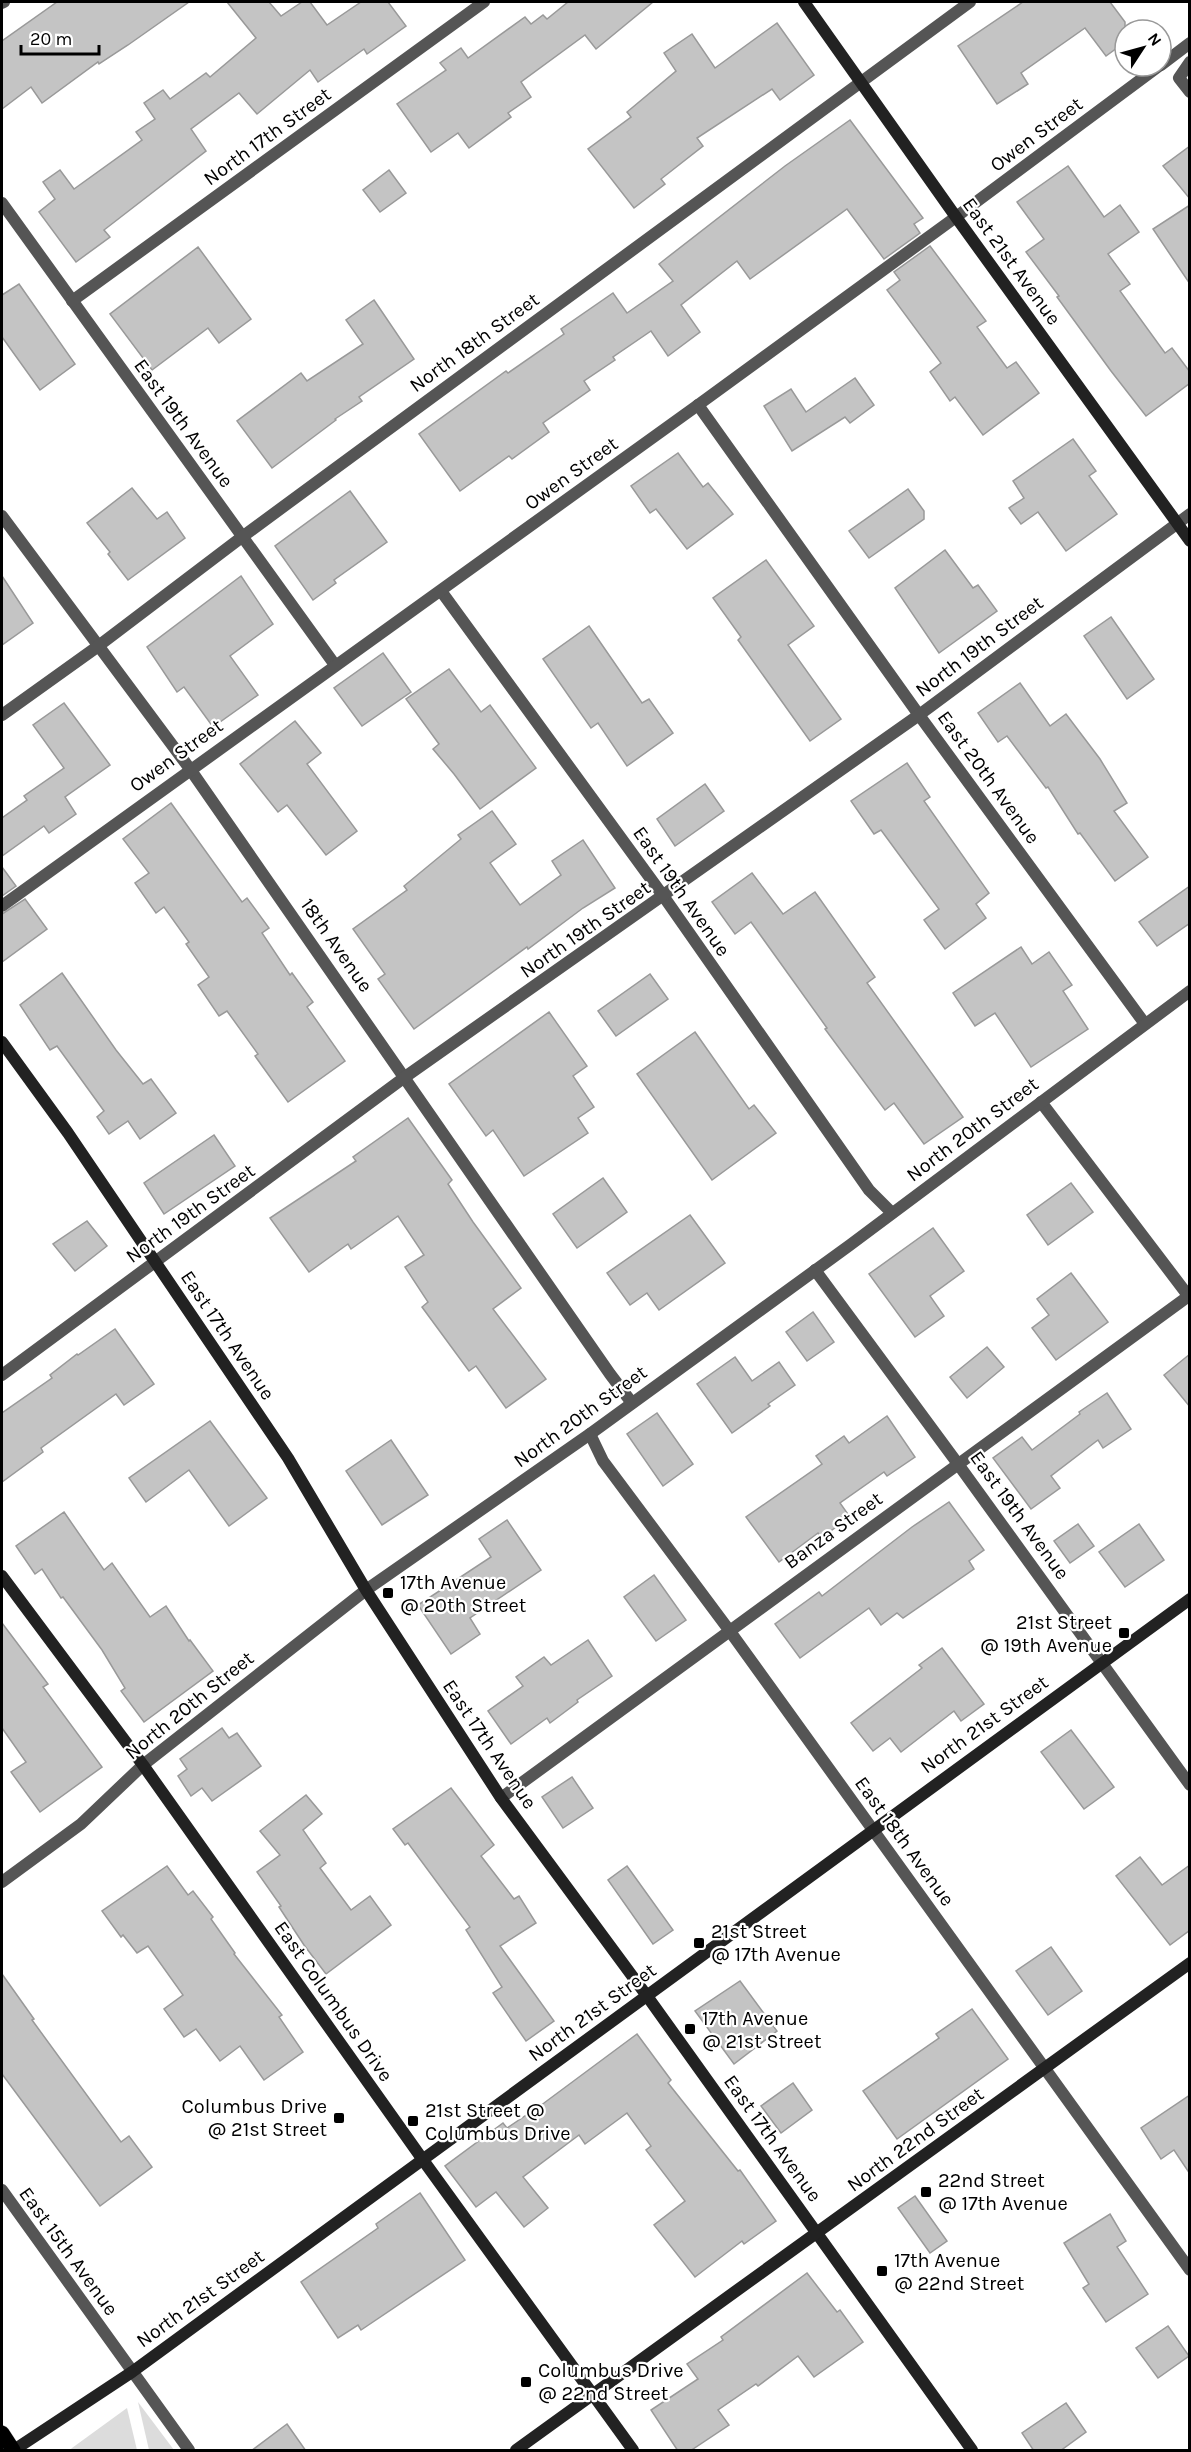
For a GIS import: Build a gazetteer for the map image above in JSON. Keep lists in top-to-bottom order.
{
  "streets": {
    "main road": [
      "East 21st Avenue",
      "East 17th Avenue",
      "North 21st Street",
      "East Columbus Drive",
      "North 22nd Street"
    ],
    "street": [
      "Owen Street",
      "North 17th Street",
      "North 18th Street",
      "East 19th Avenue",
      "North 19th Street",
      "East 20th Avenue",
      "18th Avenue",
      "North 20th Street",
      "Banza Street",
      "East 18th Avenue",
      "East 15th Avenue"
    ]
  },
  "crossings": [
    ["Owen Street", "East 21st Avenue"],
    ["Owen Street", "East 19th Avenue"],
    ["Owen Street", "East 20th Avenue"],
    ["Owen Street", "18th Avenue"],
    ["North 17th Street", "East 19th Avenue"],
    ["East 21st Avenue", "North 18th Street"],
    ["East 21st Avenue", "North 19th Street"],
    ["North 18th Street", "East 19th Avenue"],
    ["North 18th Street", "18th Avenue"],
    ["East 19th Avenue", "North 19th Street"],
    ["East 19th Avenue", "North 20th Street"],
    ["East 19th Avenue", "Banza Street"],
    ["East 19th Avenue", "North 21st Street"],
    ["North 19th Street", "East 20th Avenue"],
    ["North 19th Street", "18th Avenue"],
    ["North 19th Street", "East 17th Avenue"],
    ["East 20th Avenue", "North 20th Street"],
    ["18th Avenue", "North 20th Street"],
    ["North 20th Street", "East 17th Avenue"],
    ["North 20th Street", "East 18th Avenue"],
    ["North 20th Street", "East Columbus Drive"],
    ["East 17th Avenue", "Banza Street"],
    ["East 17th Avenue", "North 21st Street"],
    ["East 17th Avenue", "North 22nd Street"],
    ["Banza Street", "East 18th Avenue"],
    ["North 21st Street", "East 18th Avenue"],
    ["North 21st Street", "East Columbus Drive"],
    ["North 21st Street", "East 15th Avenue"],
    ["East 18th Avenue", "North 22nd Street"],
    ["East Columbus Drive", "North 22nd Street"]
  ],
  "places": {
    "transit": [
      "17th Avenue @ 20th Street",
      "21st Street @ 19th Avenue",
      "21st Street @ 17th Avenue",
      "17th Avenue @ 21st Street",
      "Columbus Drive @ 21st Street",
      "21st Street @ Columbus Drive",
      "22nd Street @ 17th Avenue",
      "17th Avenue @ 22nd Street",
      "Columbus Drive @ 22nd Street"
    ]
  },
  "scale_bar": "20 m",
  "north": "top right"
}
